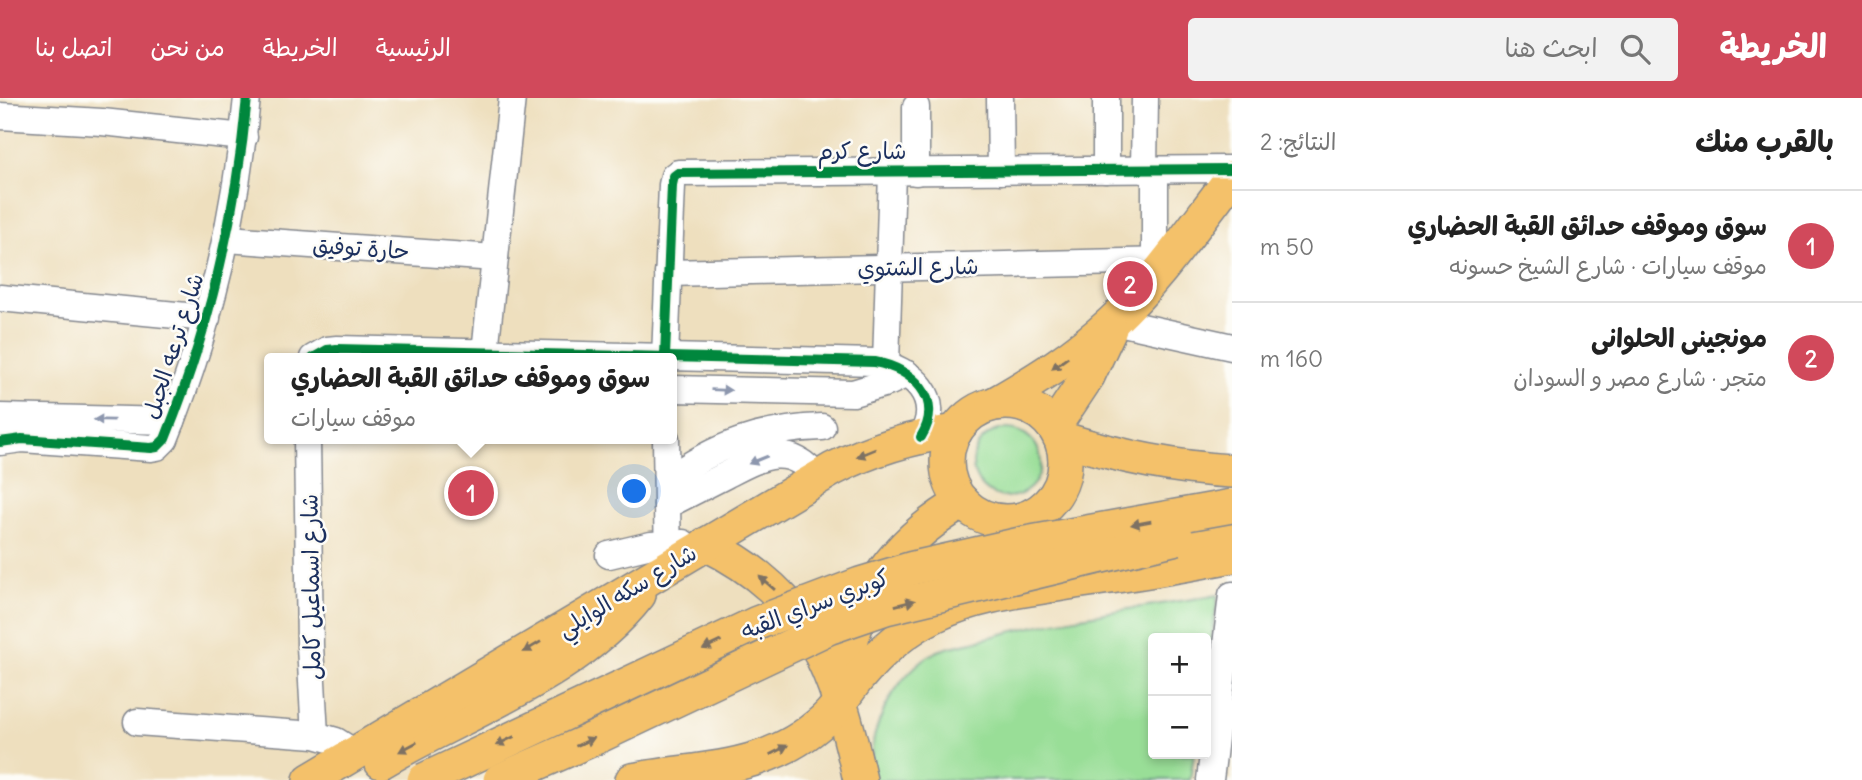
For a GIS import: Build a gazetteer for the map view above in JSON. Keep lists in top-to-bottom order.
{
  "streets": {
    "main road": ["شارع سكه الوايلي", "كوبري سراي القبه"],
    "street": [
      "شارع كرم",
      "حارة توفيق",
      "شارع الشتوي",
      "شارع ترعه الجبل",
      "شارع اسماعيل كامل"
    ]
  },
  "crossings": [
    ["شارع كرم", "شارع الشتوي"],
    ["حارة توفيق", "شارع ترعه الجبل"]
  ],
  "page": {
    "header": "الخريطة",
    "search": "ابحث هنا",
    "nav": [
      "الرئيسية",
      "الخريطة",
      "من نحن",
      "اتصل بنا"
    ],
    "heading": ["بالقرب منك", "النتائج: 2"],
    "list": [
      {
        "mark": "1",
        "name": "سوق وموقف حدائق القبة الحضاري",
        "note": "موقف سيارات · شارع الشيخ حسونه",
        "value": "50 m"
      },
      {
        "mark": "2",
        "name": "مونجينى الحلوانى",
        "note": "متجر · شارع مصر و السودان",
        "value": "160 m"
      }
    ],
    "pins": ["2", "1"],
    "popup": ["سوق وموقف حدائق القبة الحضاري", "موقف سيارات"],
    "map_buttons": ["+", "−"]
  }
}
